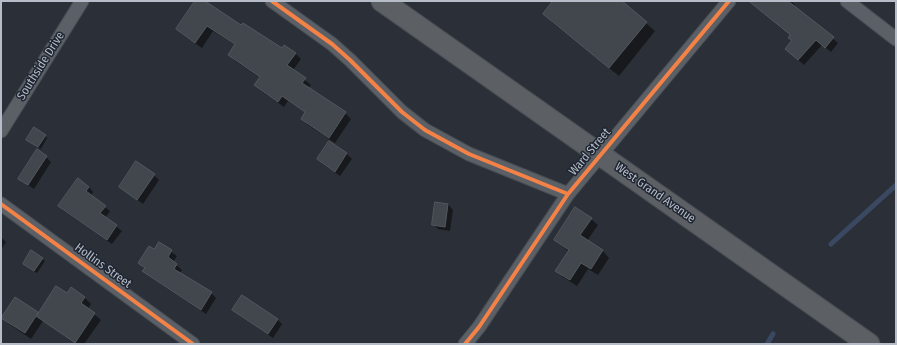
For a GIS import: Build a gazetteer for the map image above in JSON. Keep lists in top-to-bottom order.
{
  "streets": {
    "highway": ["West Grand Avenue"],
    "street": ["Southside Drive", "Ward Street", "Hollins Street"]
  },
  "crossings": [
    ["Ward Street", "West Grand Avenue"]
  ]
}
